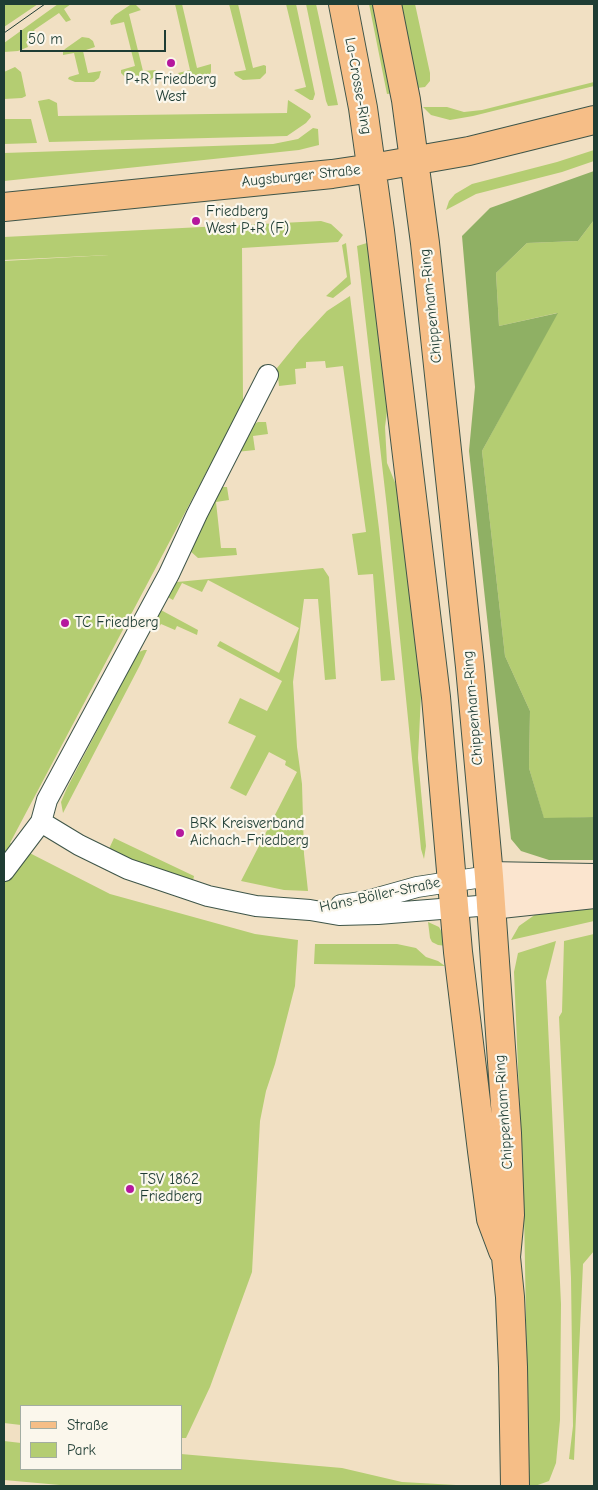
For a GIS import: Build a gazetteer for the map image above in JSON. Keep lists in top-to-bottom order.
{
  "streets": {
    "main road": ["La-Crosse-Ring", "Augsburger Straße", "Chippenham-Ring"],
    "street": ["Hans-Böller-Straße"]
  },
  "crossings": [
    ["La-Crosse-Ring", "Augsburger Straße"],
    ["La-Crosse-Ring", "Chippenham-Ring"],
    ["Augsburger Straße", "Chippenham-Ring"],
    ["Chippenham-Ring", "Hans-Böller-Straße"]
  ],
  "places": [
    "P+R Friedberg West",
    "Friedberg West P+R (F)",
    "TC Friedberg",
    "BRK Kreisverband Aichach-Friedberg",
    "TSV 1862 Friedberg"
  ],
  "legend": ["Straße", "Park"],
  "scale_bar": "50 m"
}
